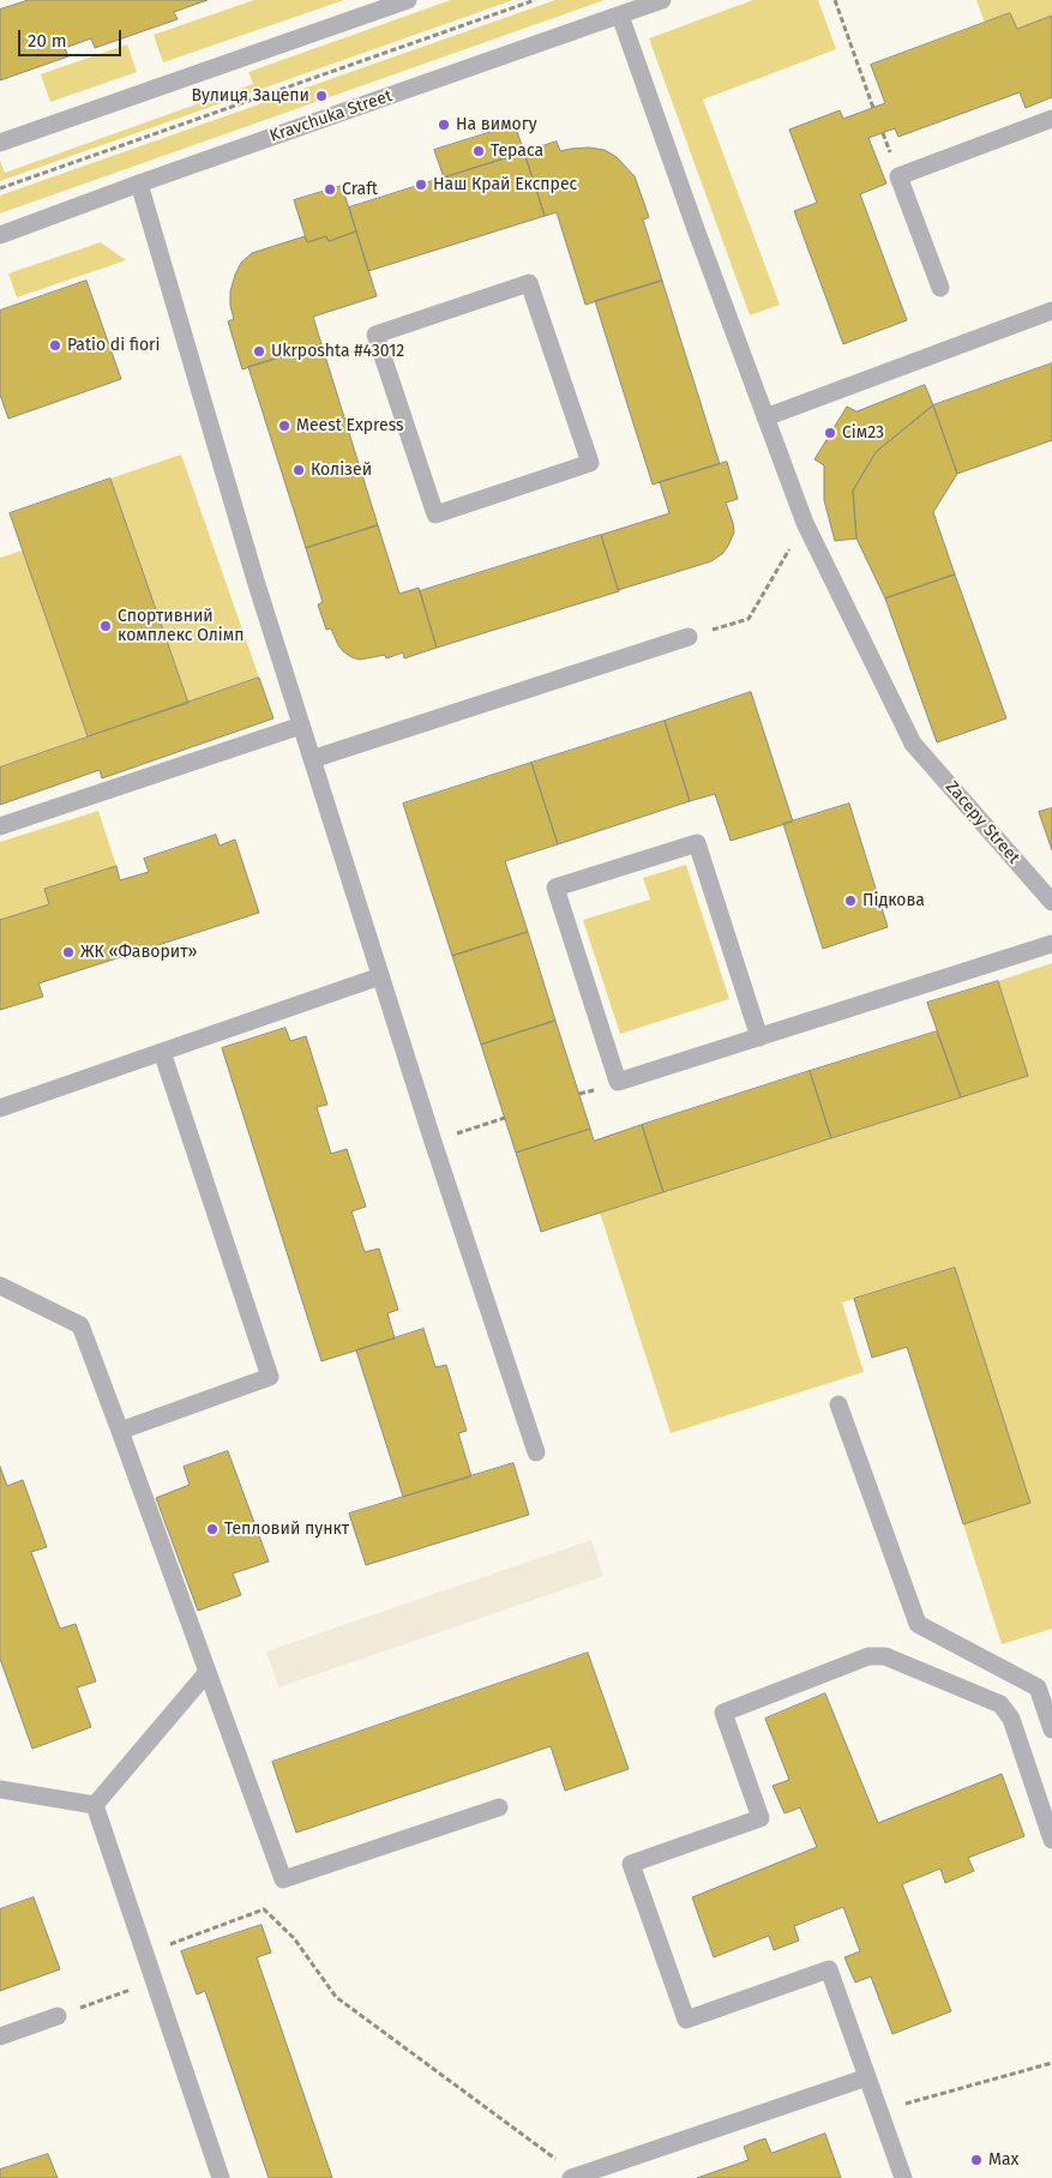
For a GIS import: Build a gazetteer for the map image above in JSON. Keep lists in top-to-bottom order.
{
  "streets": {
    "street": ["Kravchuka Street", "Zacepy Street"]
  },
  "crossings": [
    ["Kravchuka Street", "Zacepy Street"]
  ],
  "places": [
    "Вулиця Зацепи",
    "На вимогу",
    "Тераса",
    "Наш Край Експрес",
    "Craft",
    "Patio di fiori",
    "Ukrposhta #43012",
    "Meest Express",
    "Сім23",
    "Колізей",
    "Спортивний комплекс Олімп",
    "Підкова",
    "ЖК «Фаворит»",
    "Тепловий пункт",
    "Max"
  ],
  "scale_bar": "20 m"
}
